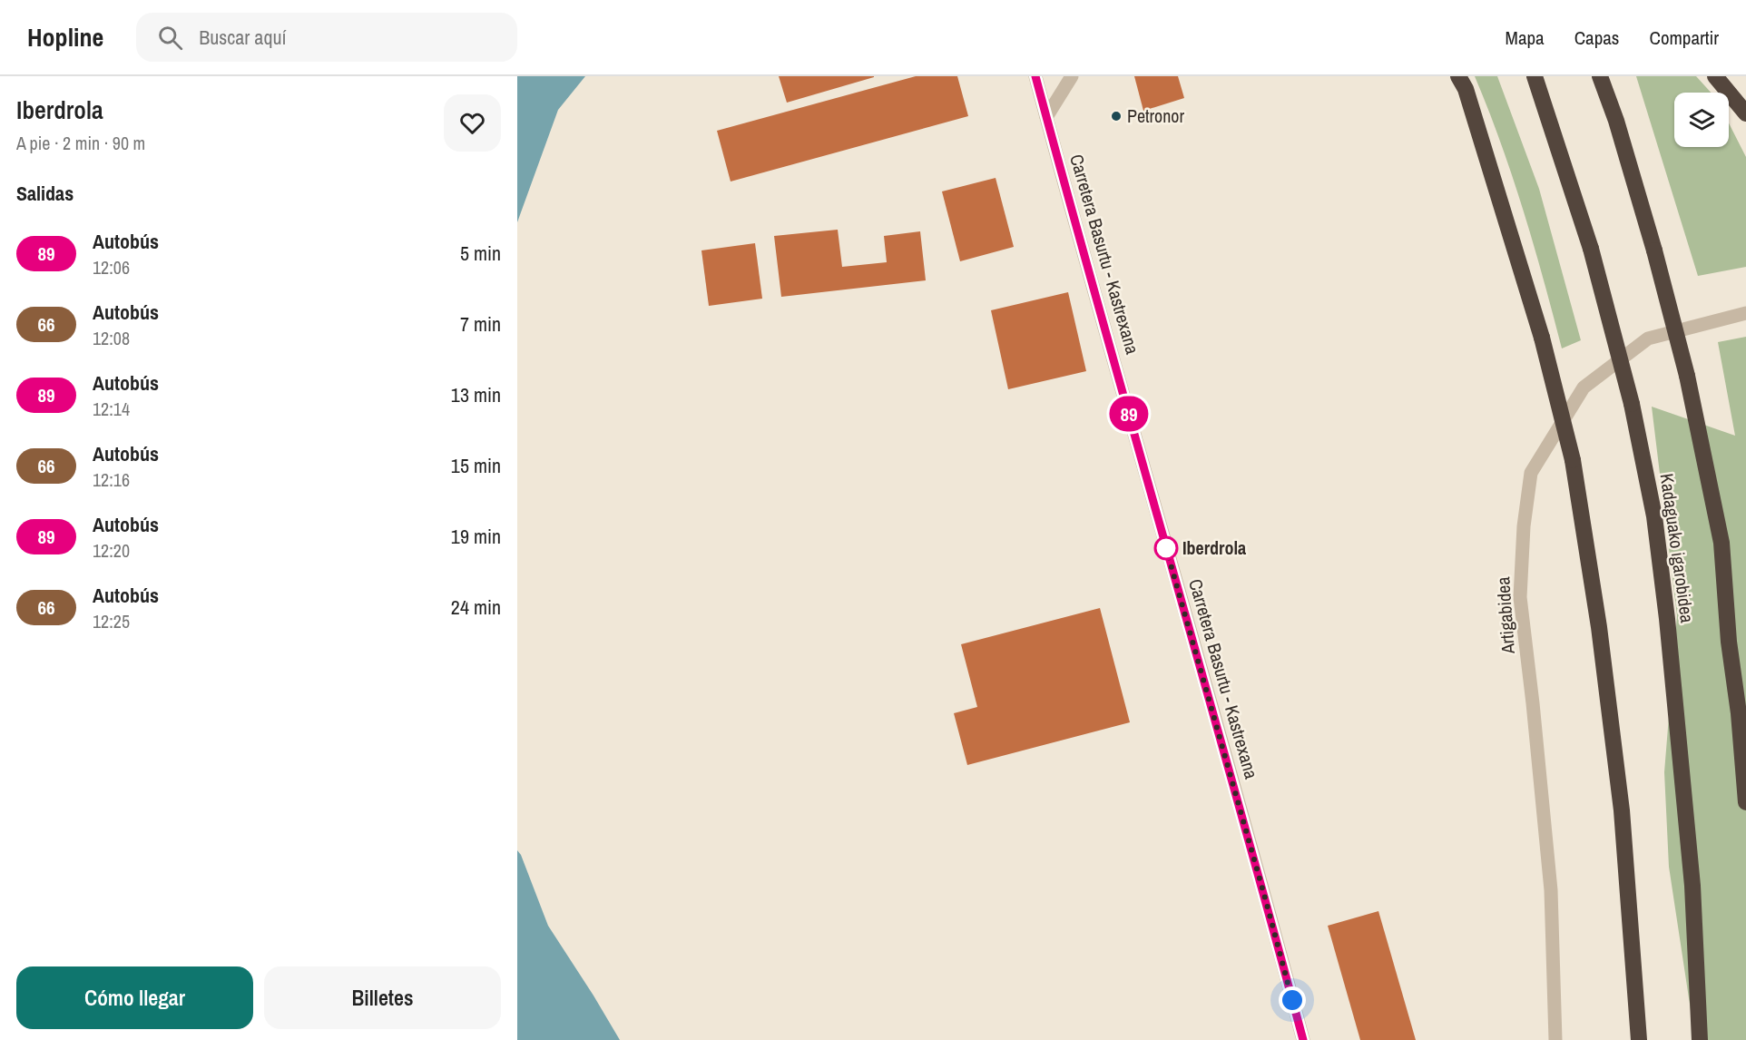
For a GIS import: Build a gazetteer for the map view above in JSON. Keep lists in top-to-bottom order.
{
  "streets": {
    "highway": ["Kadaguako igarobidea"],
    "street": ["Carretera Basurtu - Kastrexana", "Artigabidea"]
  },
  "places": ["Petronor", "Iberdrola"],
  "lines": ["bus line 89"],
  "page": {
    "header": "Hopline",
    "search": "Buscar aquí",
    "nav": ["Mapa", "Capas", "Compartir"],
    "heading": [
      ["Iberdrola", "A pie · 2 min · 90 m"],
      "Salidas"
    ],
    "on_map": "89",
    "list": [
      {
        "mark": "89",
        "name": "Autobús",
        "note": "12:06",
        "value": "5 min"
      },
      {
        "mark": "66",
        "name": "Autobús",
        "note": "12:08",
        "value": "7 min"
      },
      {
        "mark": "89",
        "name": "Autobús",
        "note": "12:14",
        "value": "13 min"
      },
      {
        "mark": "66",
        "name": "Autobús",
        "note": "12:16",
        "value": "15 min"
      },
      {
        "mark": "89",
        "name": "Autobús",
        "note": "12:20",
        "value": "19 min"
      },
      {
        "mark": "66",
        "name": "Autobús",
        "note": "12:25",
        "value": "24 min"
      }
    ],
    "buttons": ["Cómo llegar", "Billetes"]
  }
}
